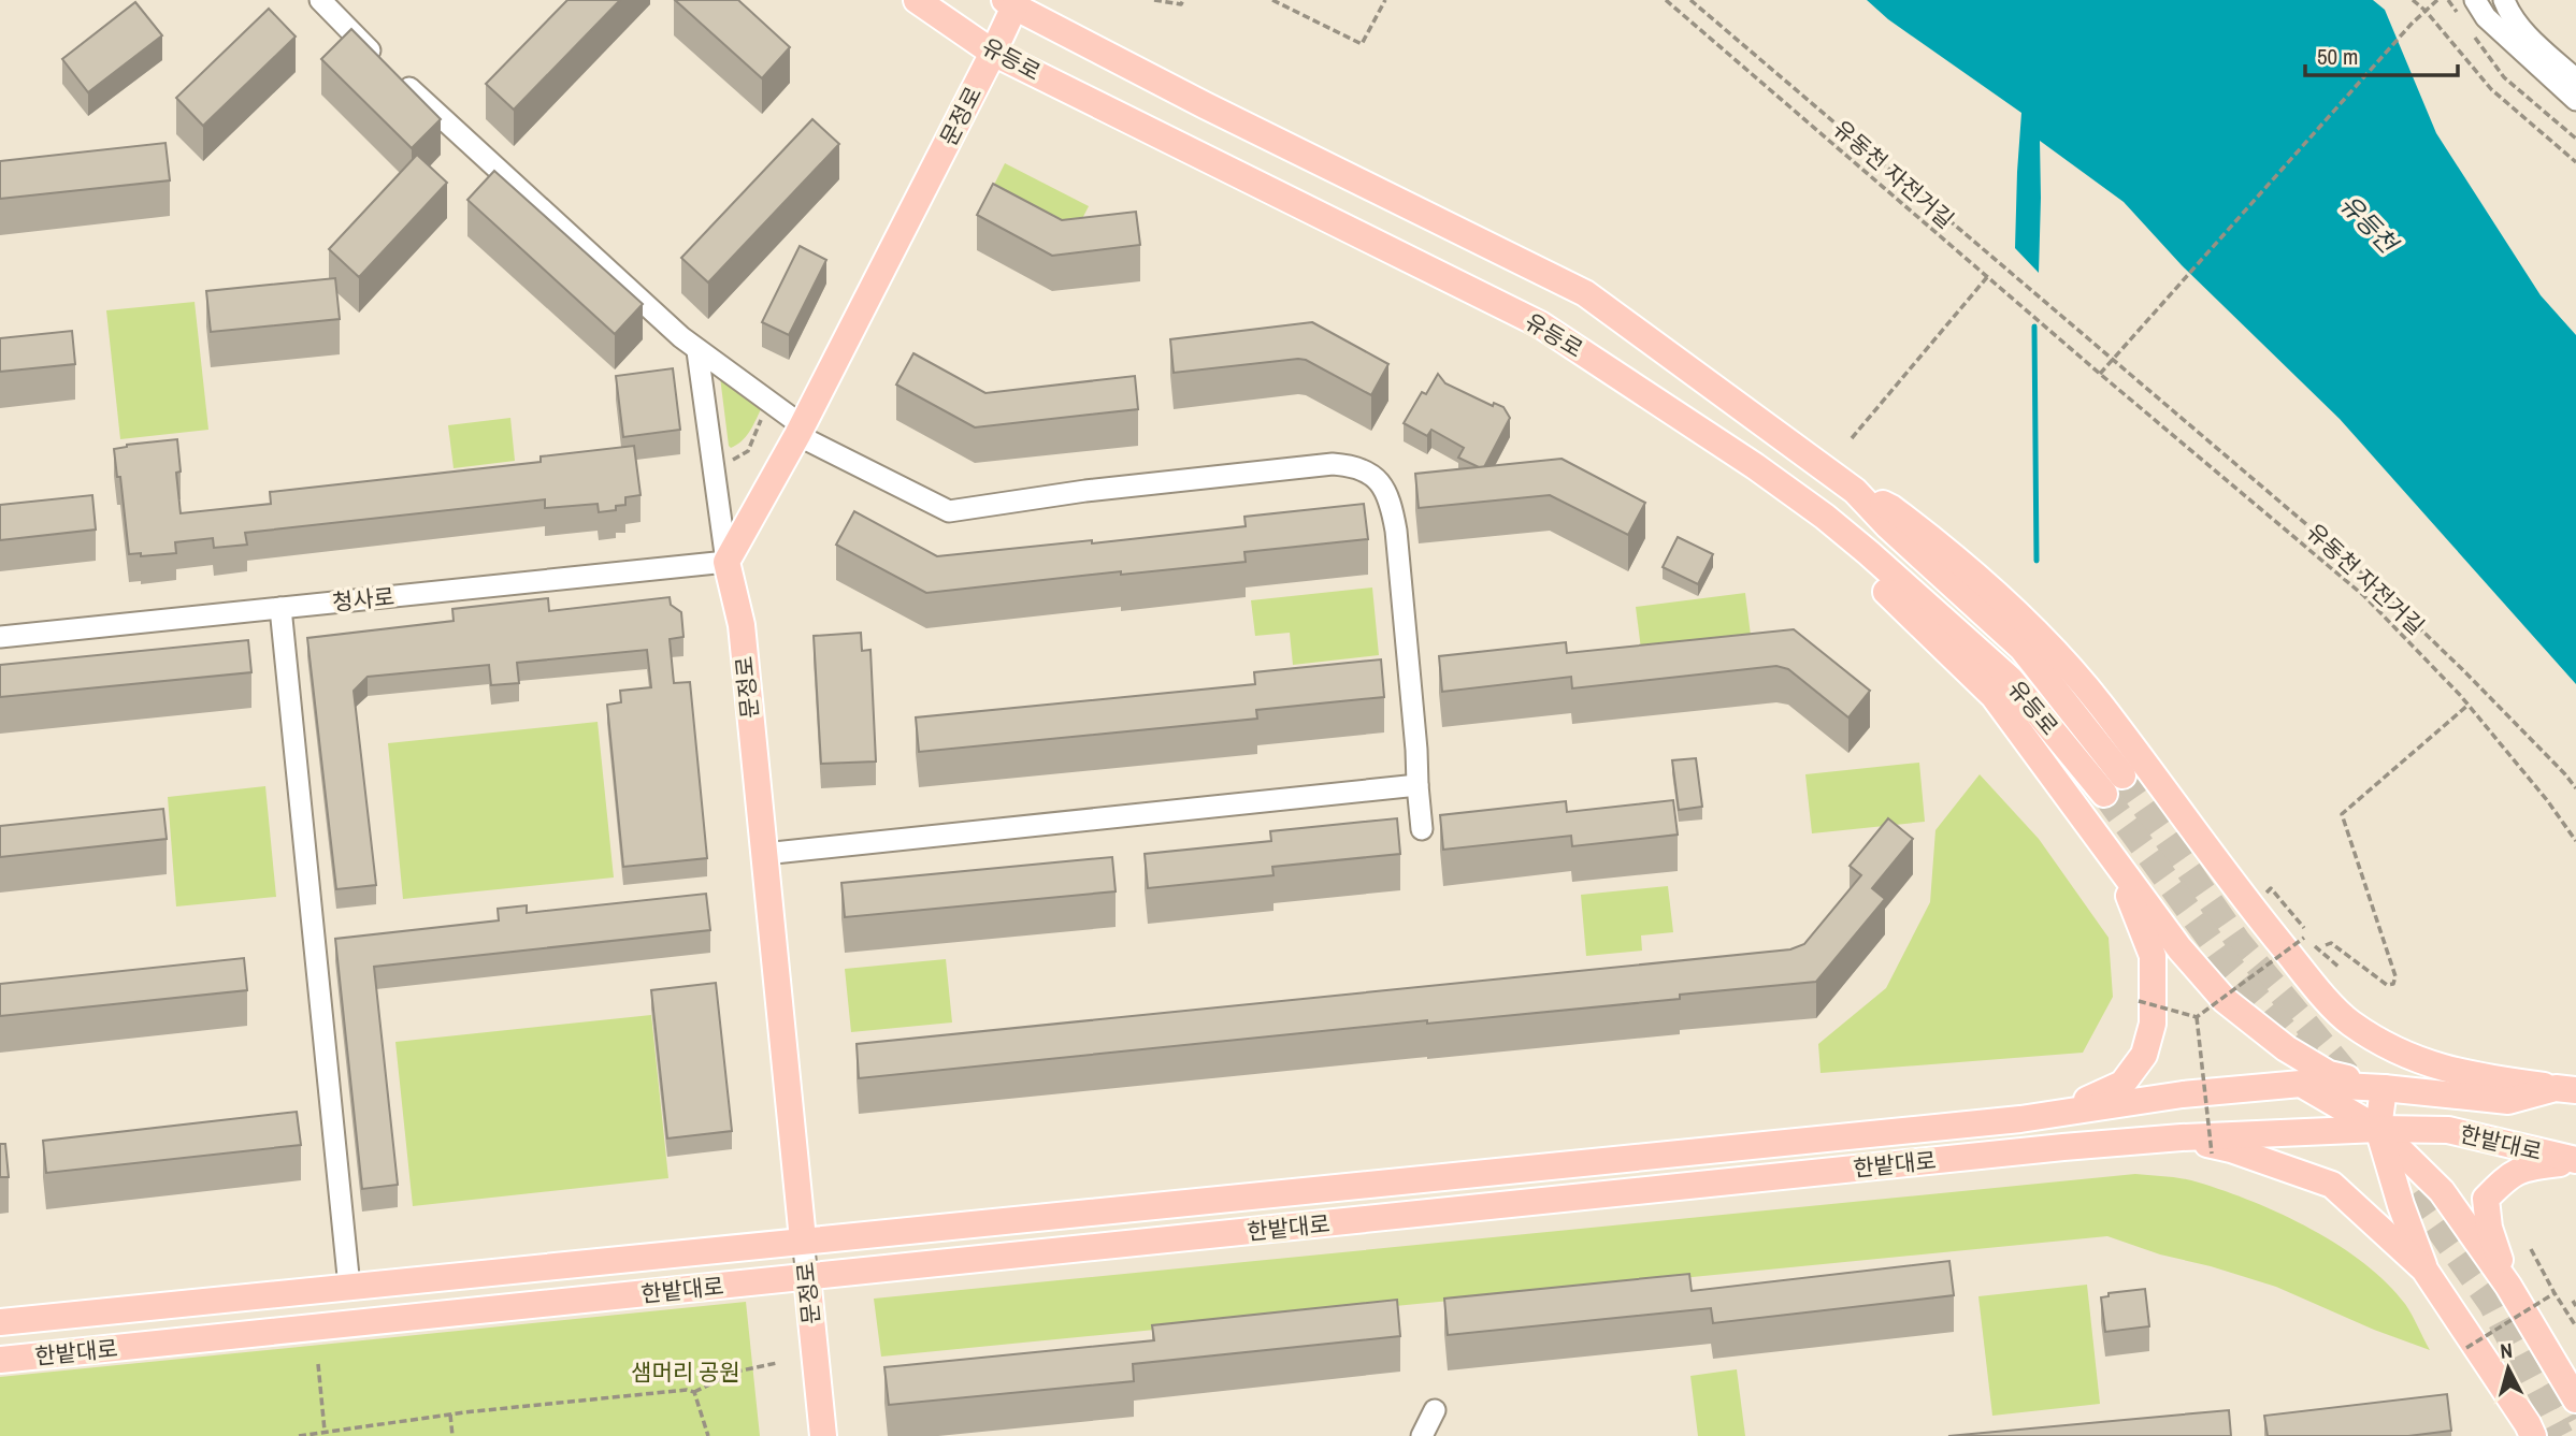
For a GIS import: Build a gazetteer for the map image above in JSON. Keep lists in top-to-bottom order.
{
  "streets": {
    "main road": ["유등로", "문정로", "한밭대로"],
    "street": ["청사로"],
    "path": ["유동천 자전거길"]
  },
  "crossings": [
    ["유등로", "문정로"],
    ["문정로", "청사로"],
    ["문정로", "한밭대로"]
  ],
  "water": ["유등천"],
  "parks": ["샘머리 공원"],
  "scale_bar": "50 m",
  "north": "top"
}
